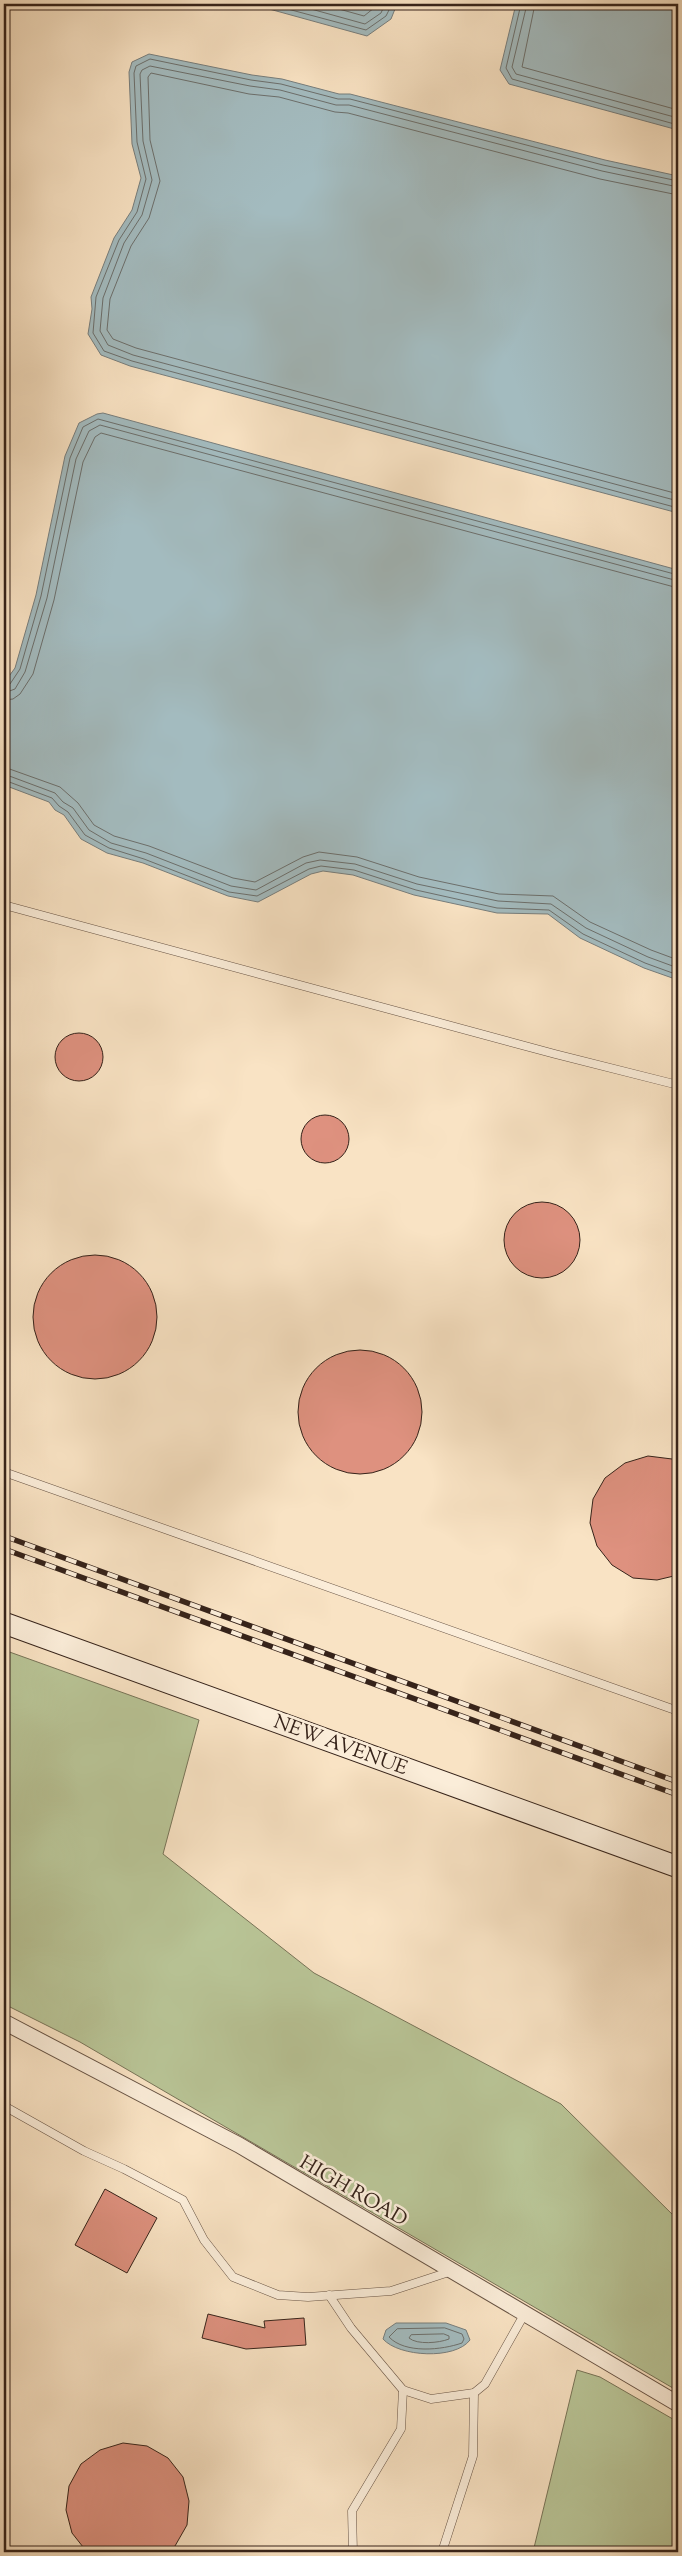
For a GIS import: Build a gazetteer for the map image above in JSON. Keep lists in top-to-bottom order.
{
  "streets": {
    "main road": ["NEW AVENUE"],
    "street": ["HIGH ROAD"]
  }
}
